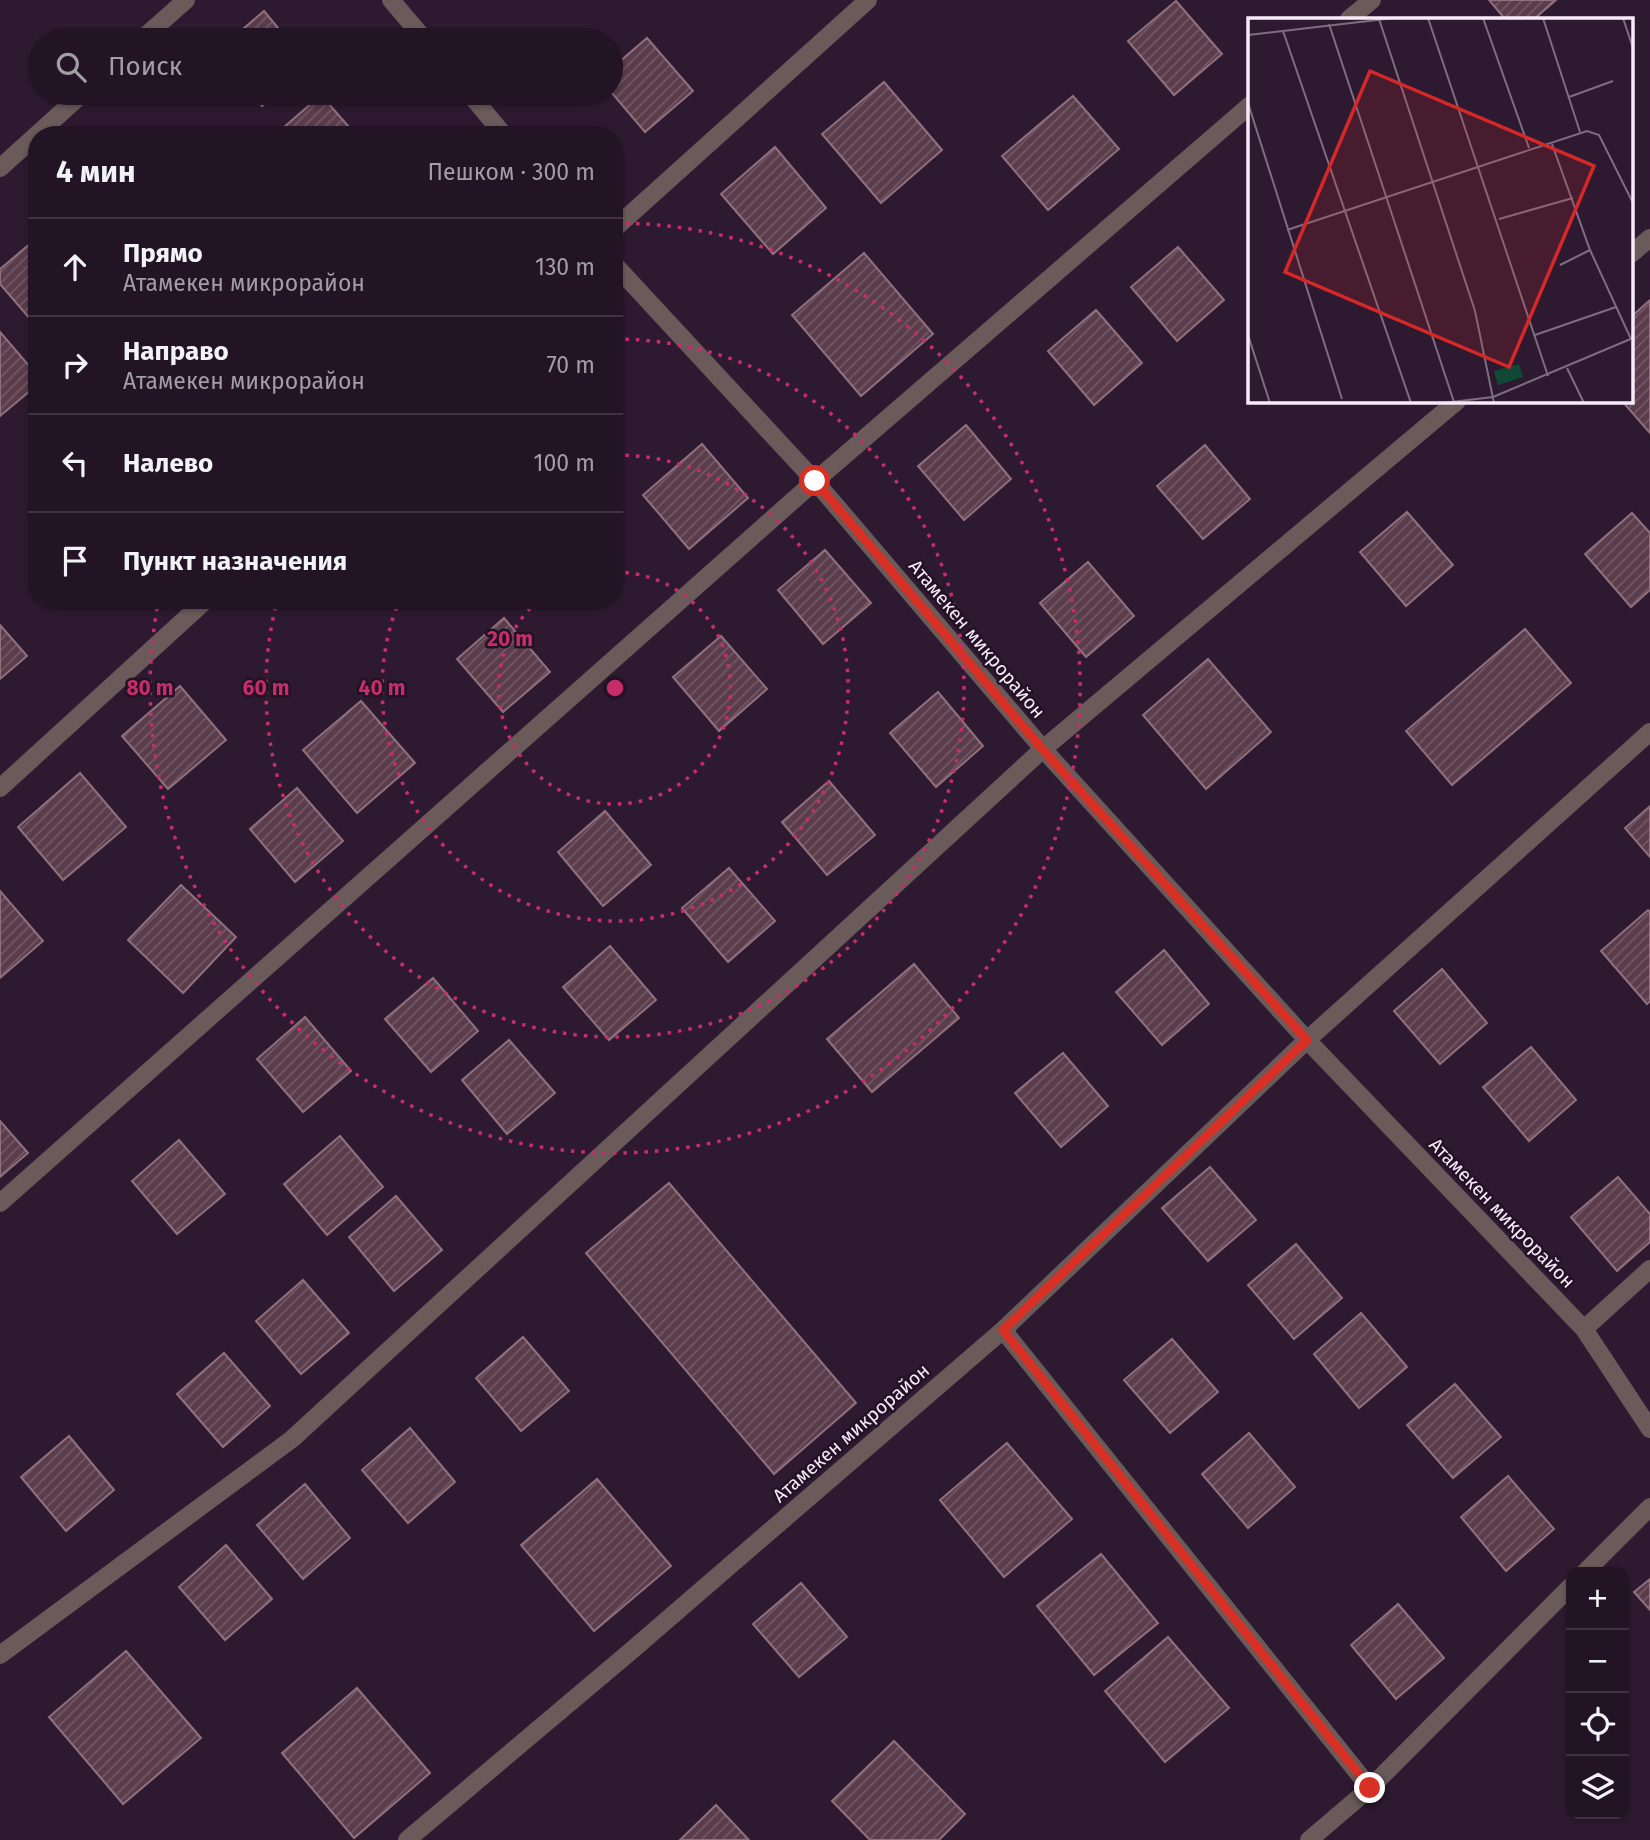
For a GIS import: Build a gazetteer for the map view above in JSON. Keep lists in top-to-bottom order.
{
  "streets": {
    "street": ["Атамекен микрорайон"]
  },
  "page": {
    "search": "Поиск",
    "heading": ["4 мин", "Пешком · 300 m"],
    "list": [
      ["Прямо", "Атамекен микрорайон", "130 m"],
      ["Направо", "Атамекен микрорайон", "70 m"],
      ["Налево", "100 m"],
      "Пункт назначения"
    ],
    "map_buttons": ["+", "−"]
  },
  "rings": [
    "20 m",
    "60 m",
    "40 m",
    "80 m"
  ]
}
